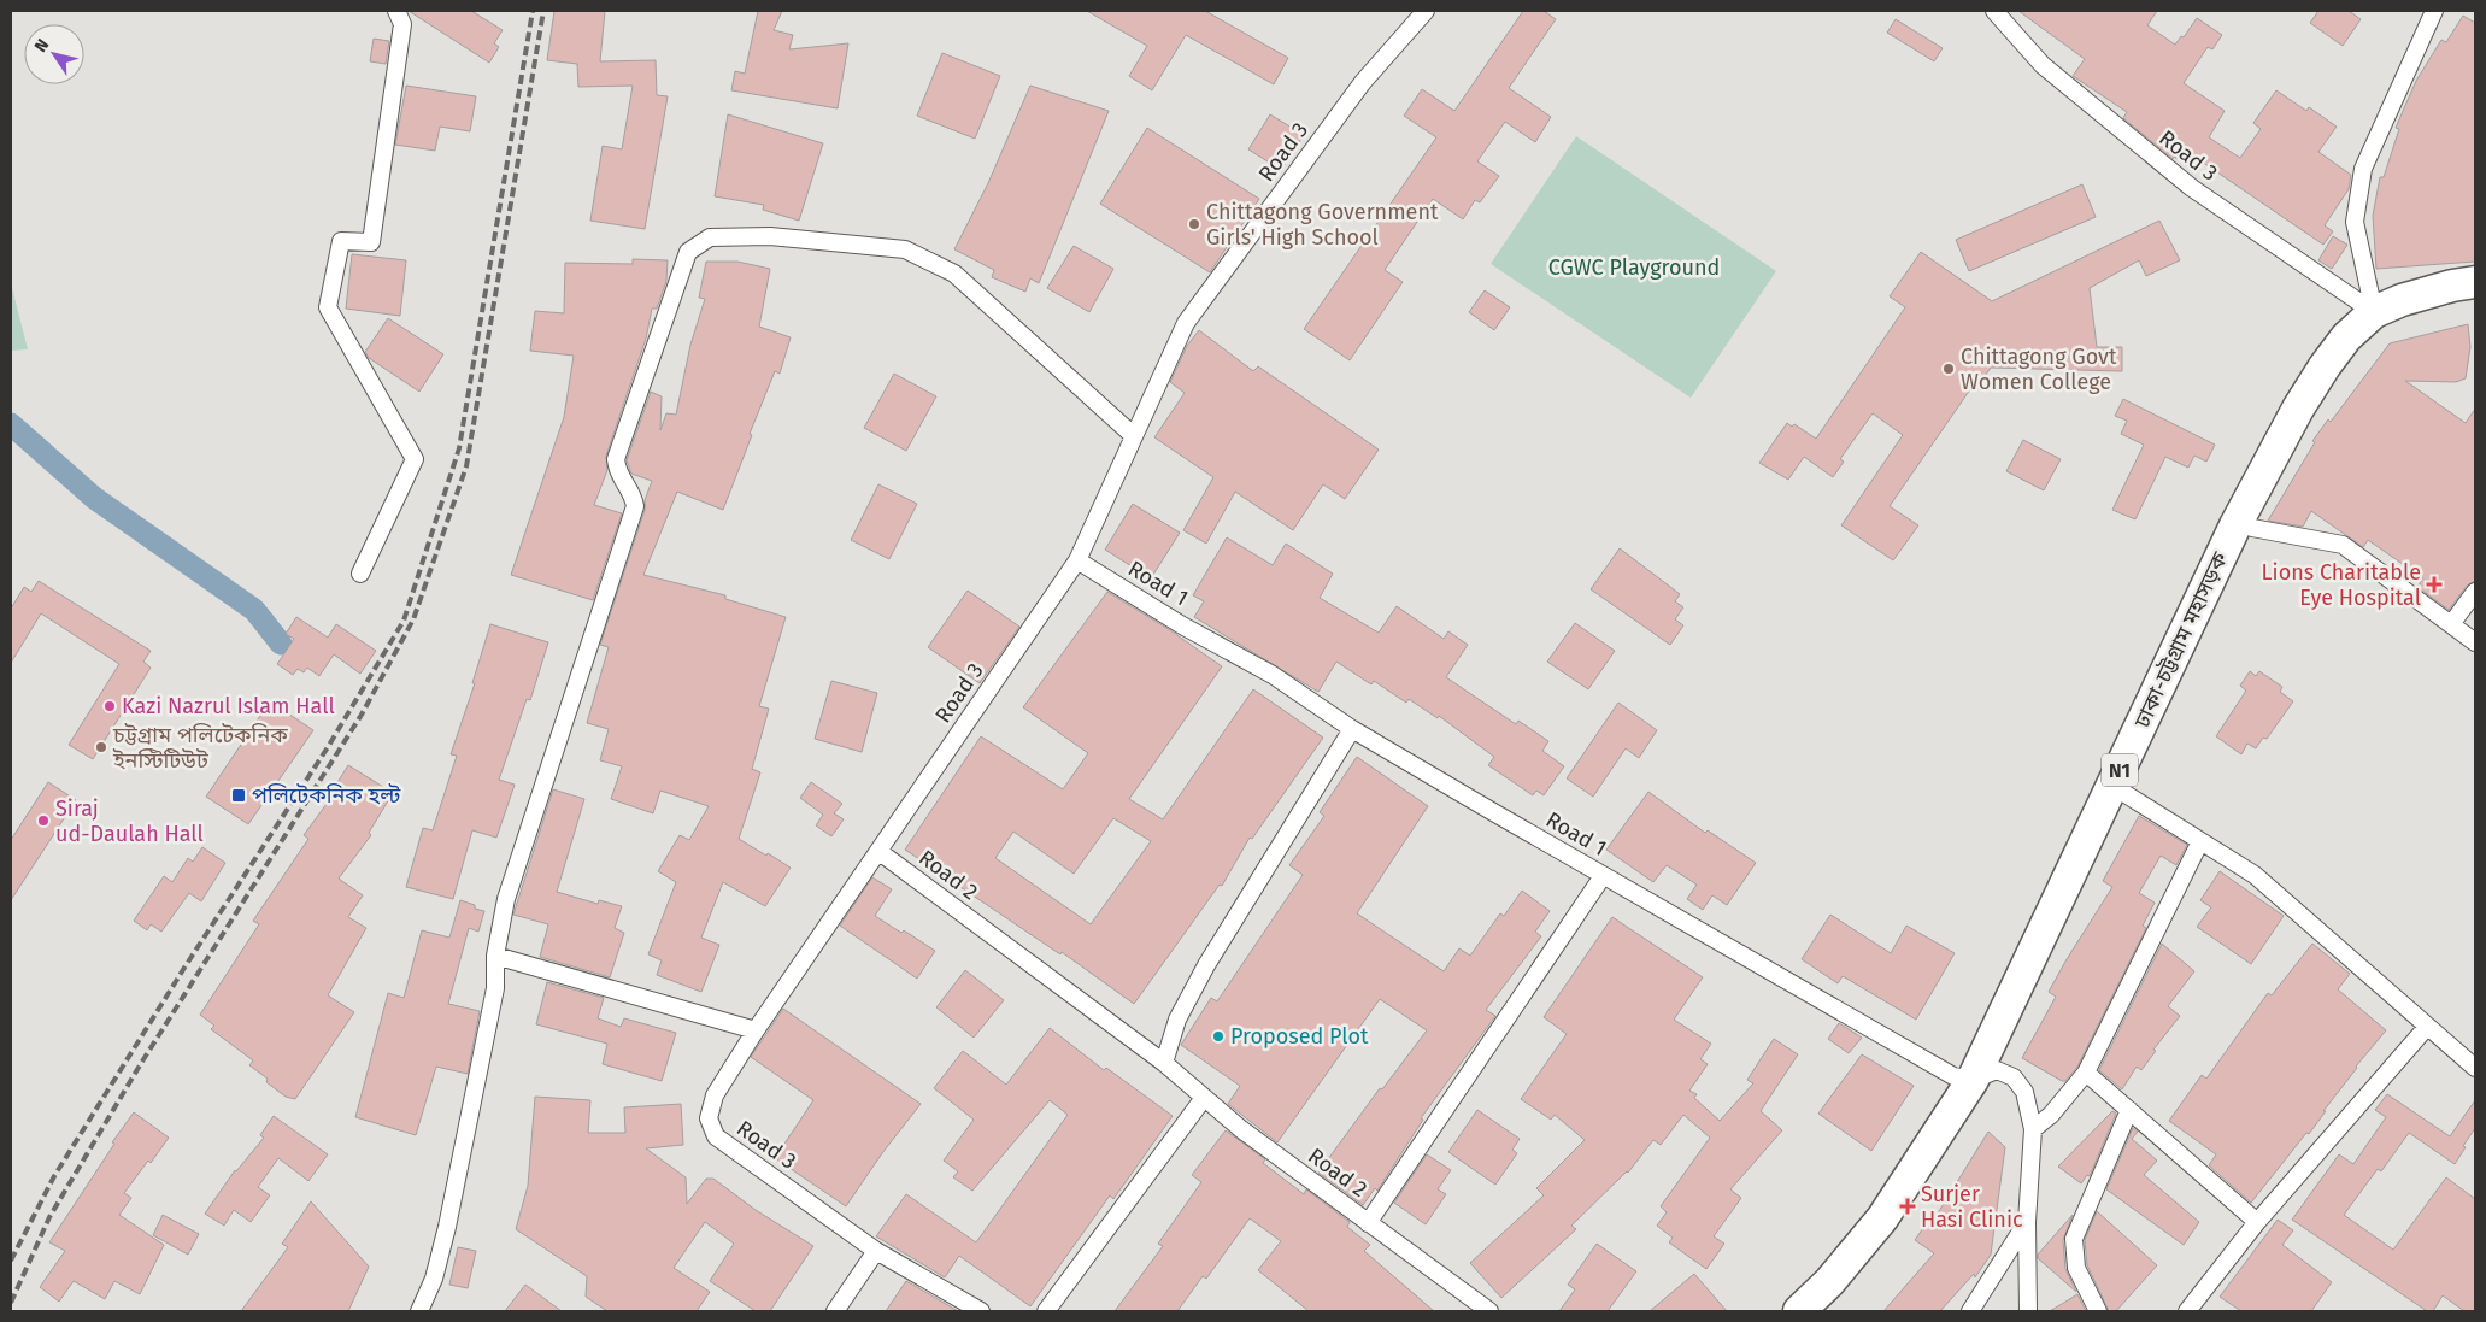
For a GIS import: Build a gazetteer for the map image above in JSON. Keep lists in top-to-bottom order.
{
  "streets": {
    "highway": ["ঢাকা-চট্টগ্রাম মহাসড়ক", "N1"],
    "street": ["Road 3", "Road 1", "Road 2"]
  },
  "crossings": [
    ["Road 3", "Road 1"],
    ["Road 3", "ঢাকা-চট্টগ্রাম মহাসড়ক"],
    ["Road 3", "Road 2"],
    ["Road 1", "ঢাকা-চট্টগ্রাম মহাসড়ক"]
  ],
  "parks": ["CGWC Playground"],
  "places": {
    "other": [
      "Chittagong Government Girls' High School",
      "Chittagong Govt Women College",
      "Kazi Nazrul Islam Hall",
      "চট্টগ্রাম পলিটেকনিক ইনস্টিটিউট",
      "Siraj ud-Daulah Hall",
      "Proposed Plot"
    ],
    "health": ["Lions Charitable Eye Hospital", "Surjer Hasi Clinic"],
    "transit": ["পলিটেকনিক হল্ট"]
  },
  "north": "top left"
}
